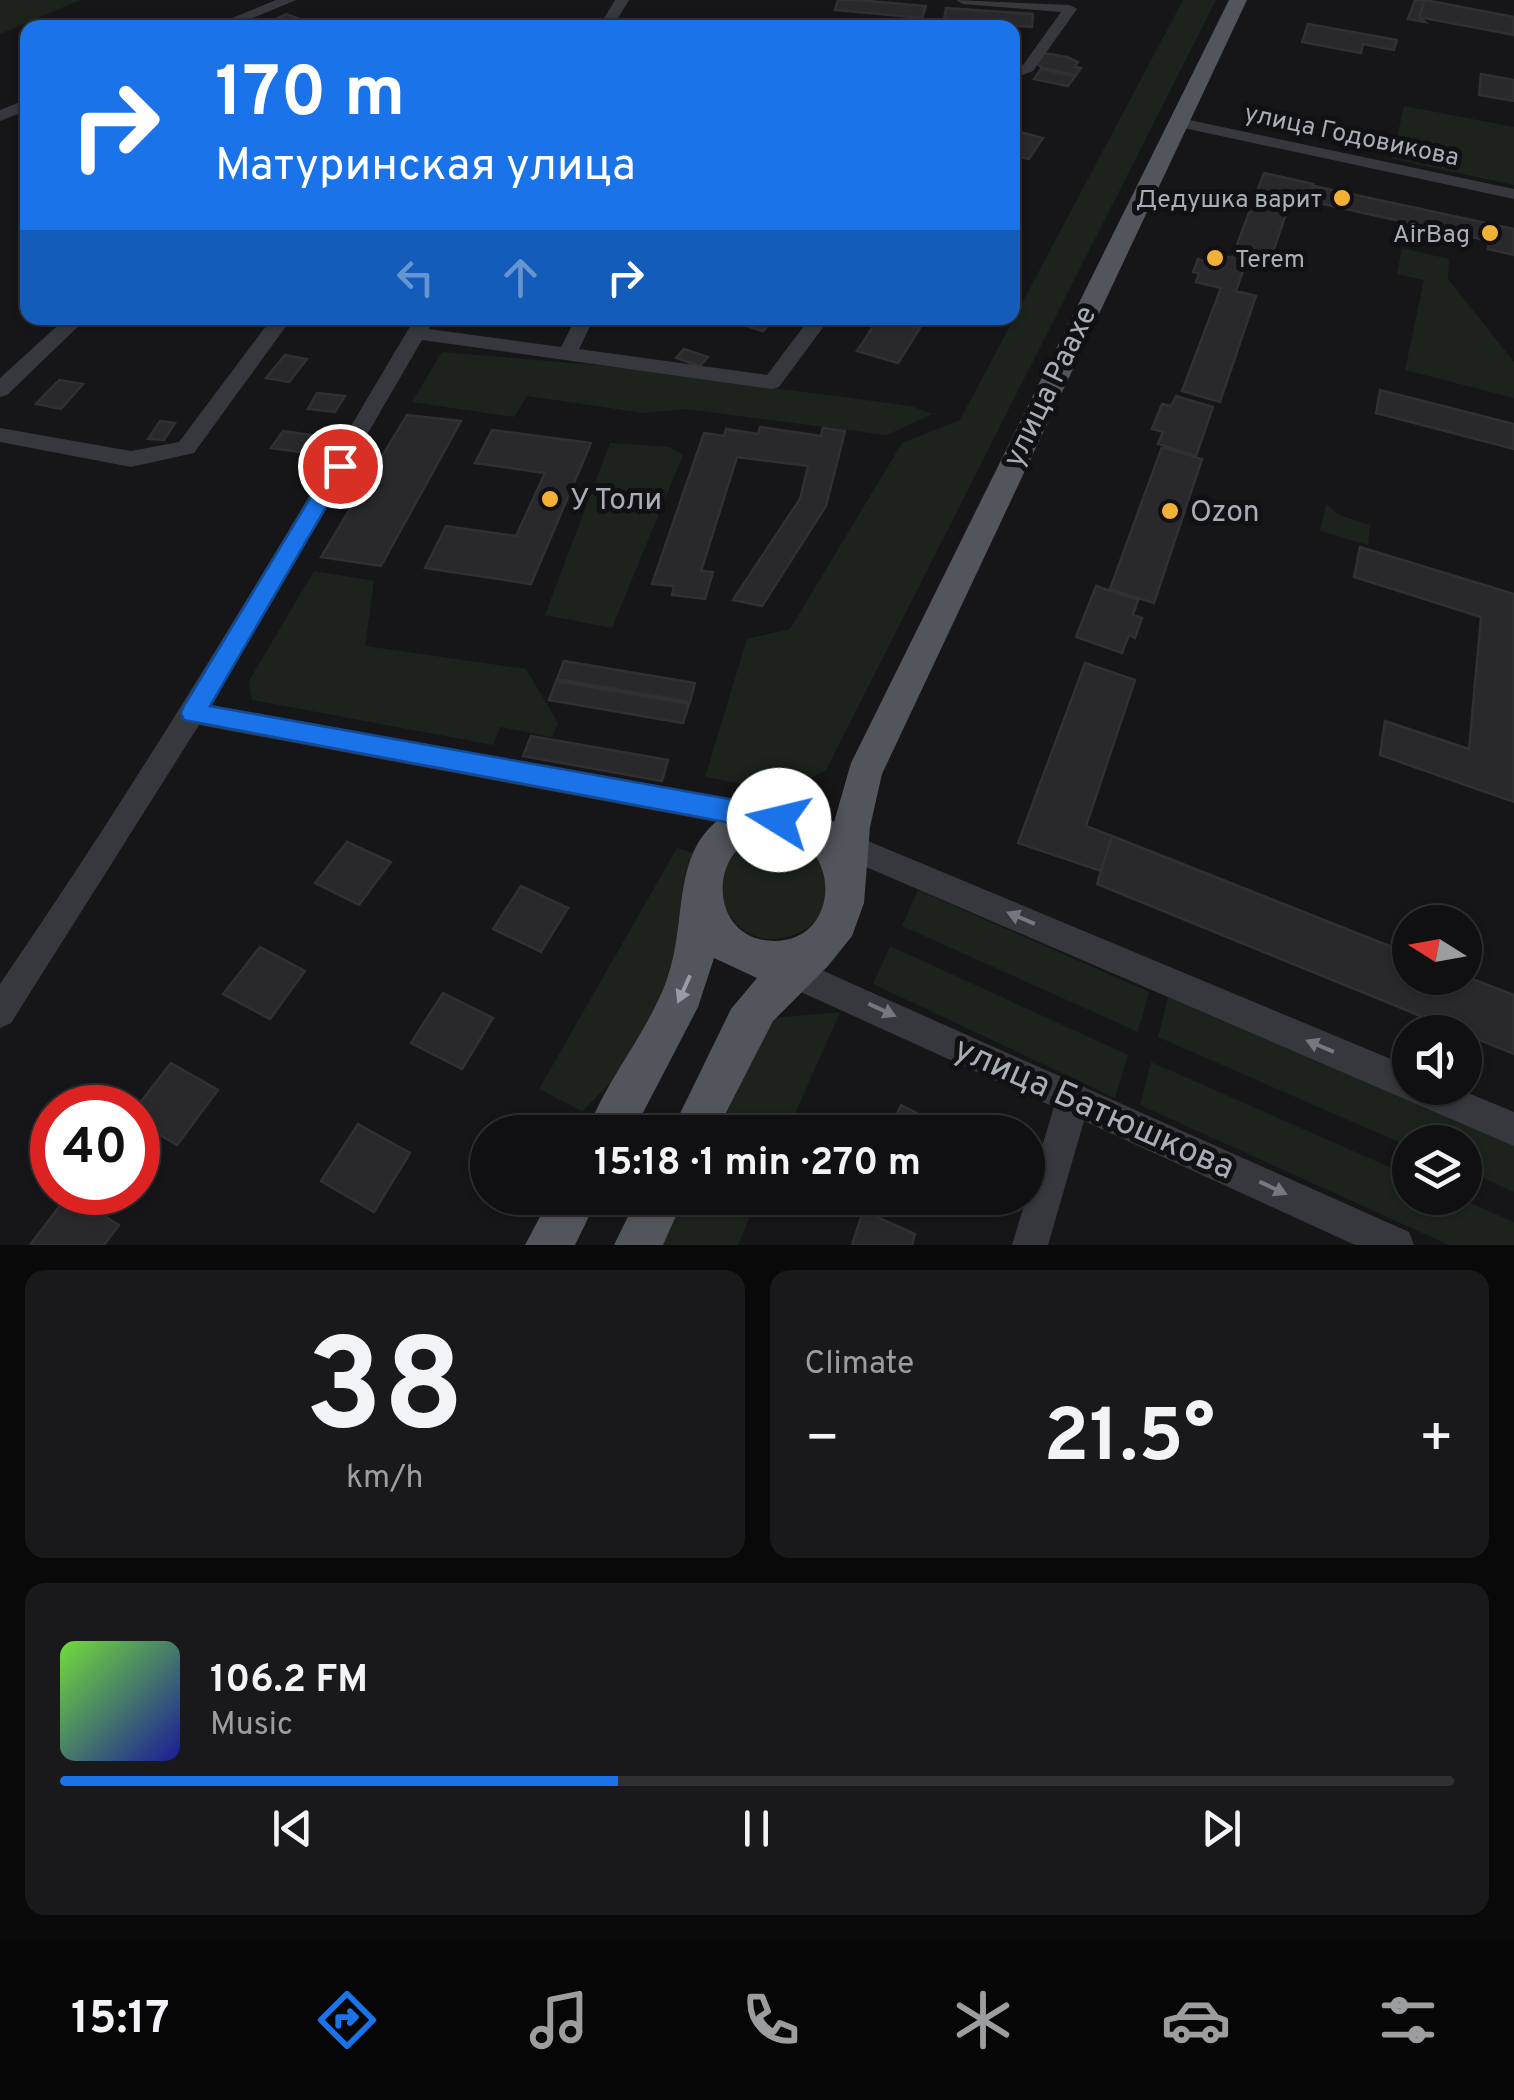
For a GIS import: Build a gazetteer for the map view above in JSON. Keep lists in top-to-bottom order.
{
  "streets": {
    "main road": ["улица Раахе"],
    "street": ["улица Годовикова", "улица Батюшкова"]
  },
  "crossings": [
    ["улица Годовикова", "улица Раахе"]
  ],
  "places": [
    "Дедушка варит",
    "AirBag",
    "Terem",
    "У Толи",
    "Ozon"
  ],
  "north": "left",
  "page": {
    "turn": ["170 m", "Матуринская улица"],
    "limit": "40",
    "trip": "15:18 · 1 min · 270 m",
    "tile": [
      ["38", "km/h"],
      "Climate"
    ],
    "heat": ["−", "21.5°", "+"],
    "song": ["106.2 FM", "Music"],
    "tabs": "15:17"
  }
}
